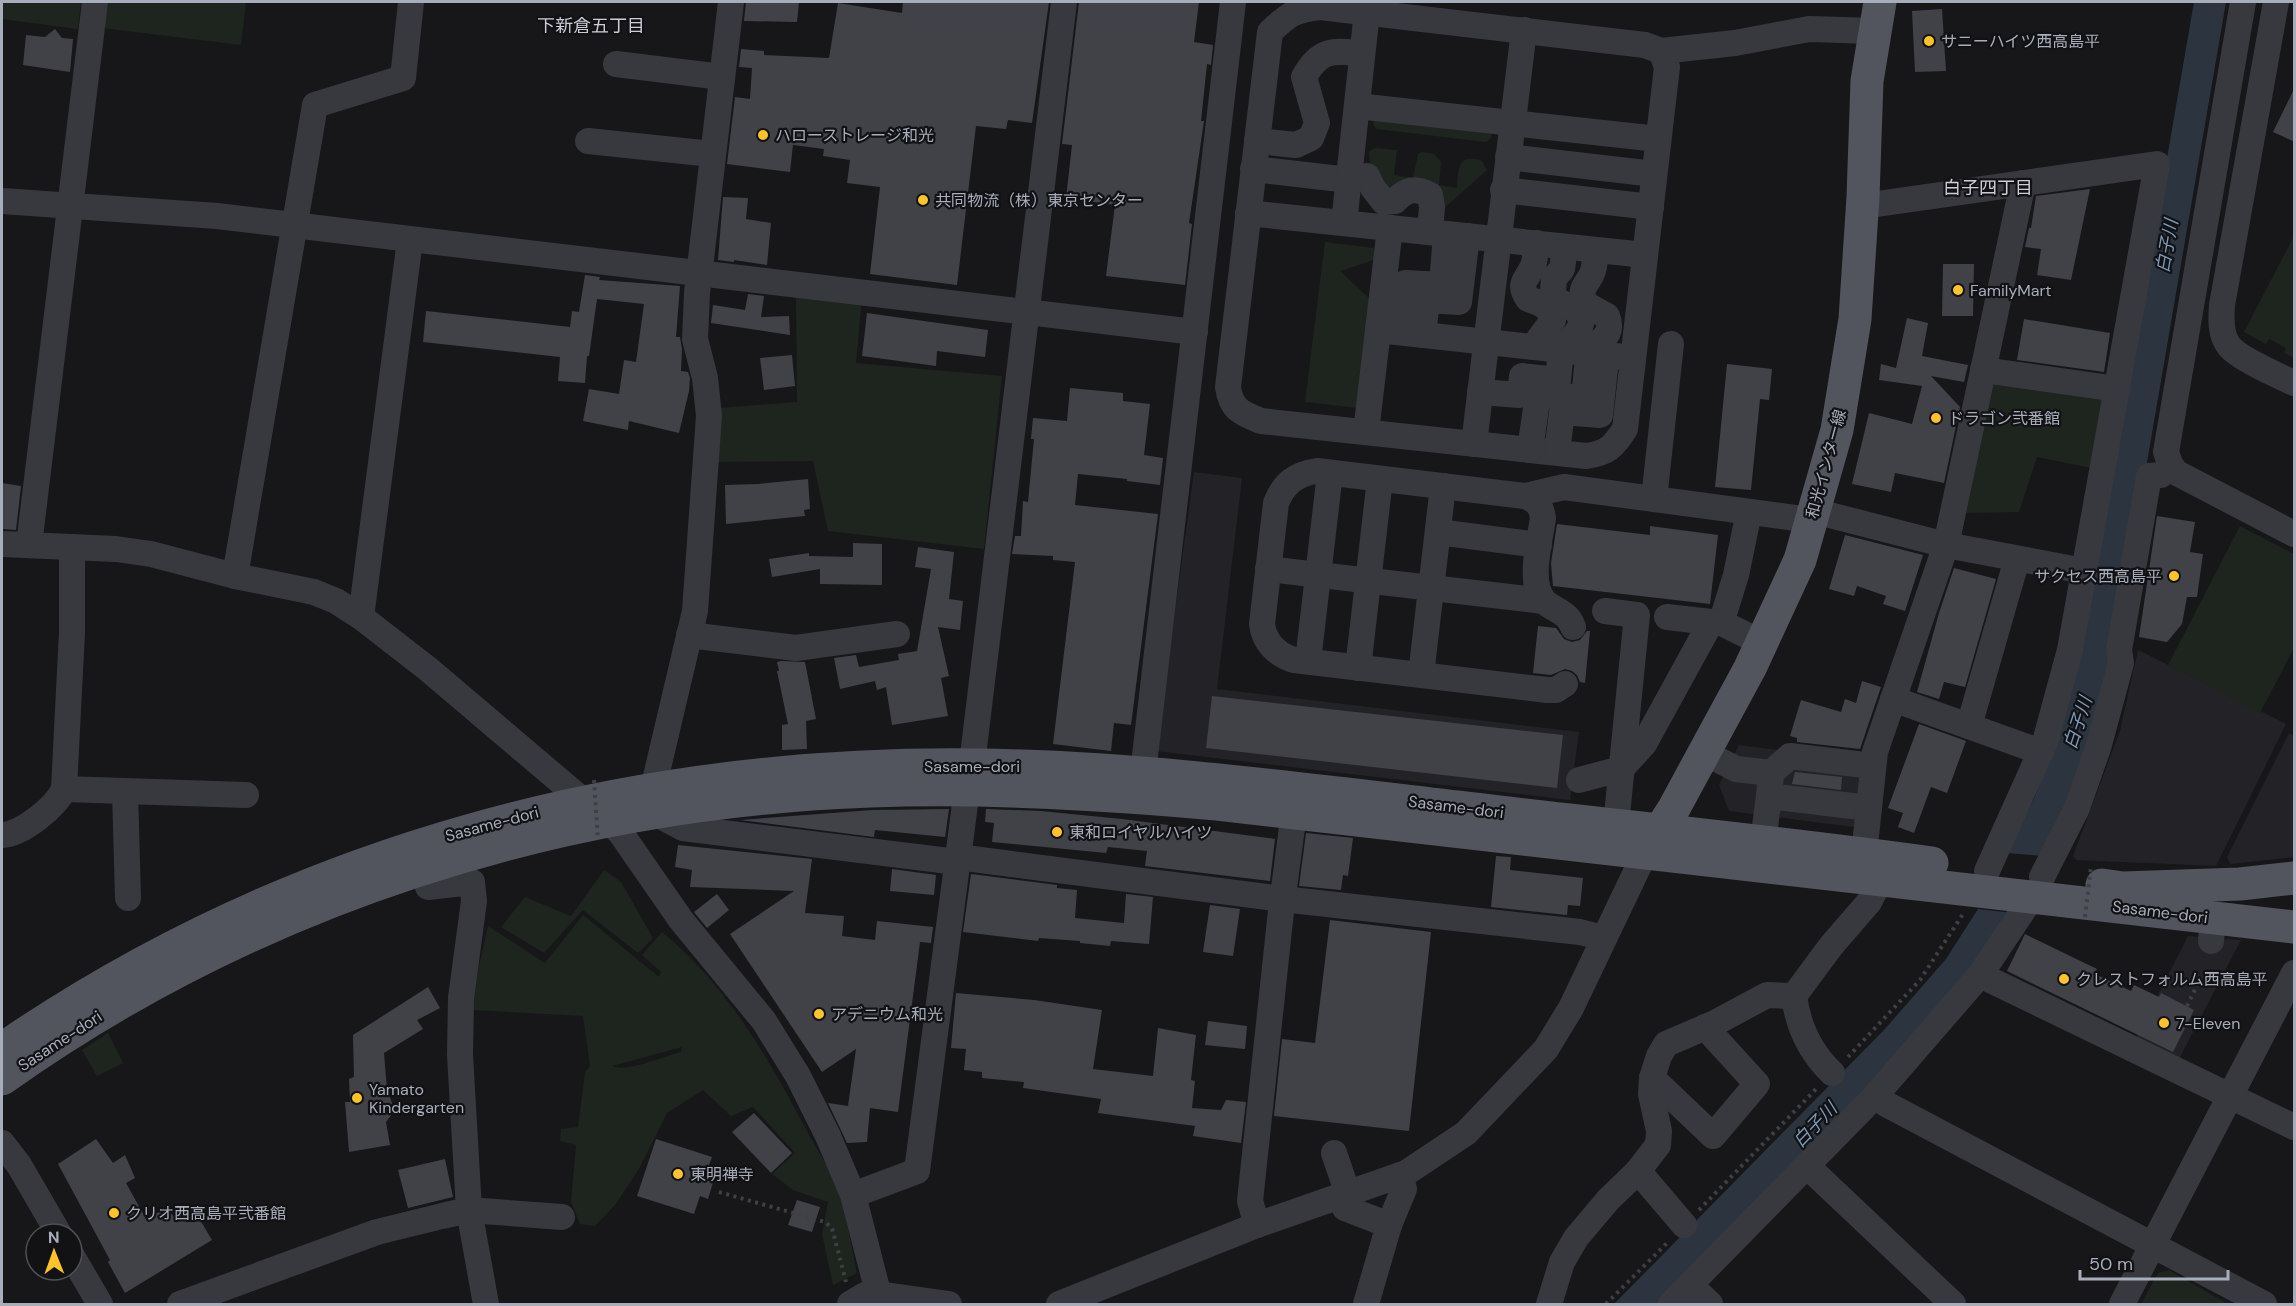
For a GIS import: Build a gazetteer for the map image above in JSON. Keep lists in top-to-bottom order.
{
  "streets": {
    "main road": ["和光インター線", "Sasame-dori"]
  },
  "crossings": [
    ["和光インター線", "Sasame-dori"]
  ],
  "districts": ["下新倉五丁目", "白子四丁目"],
  "water": ["白子川"],
  "places": [
    "サニーハイツ西高島平",
    "ハローストレージ和光",
    "共同物流（株）東京センター",
    "FamilyMart",
    "ドラゴン弐番館",
    "サクセス西高島平",
    "東和ロイヤルハイツ",
    "クレストフォルム西高島平",
    "アデニウム和光",
    "7-Eleven",
    "Yamato Kindergarten",
    "東明禅寺",
    "クリオ西高島平弐番館"
  ],
  "scale_bar": "50 m",
  "north": "top"
}
